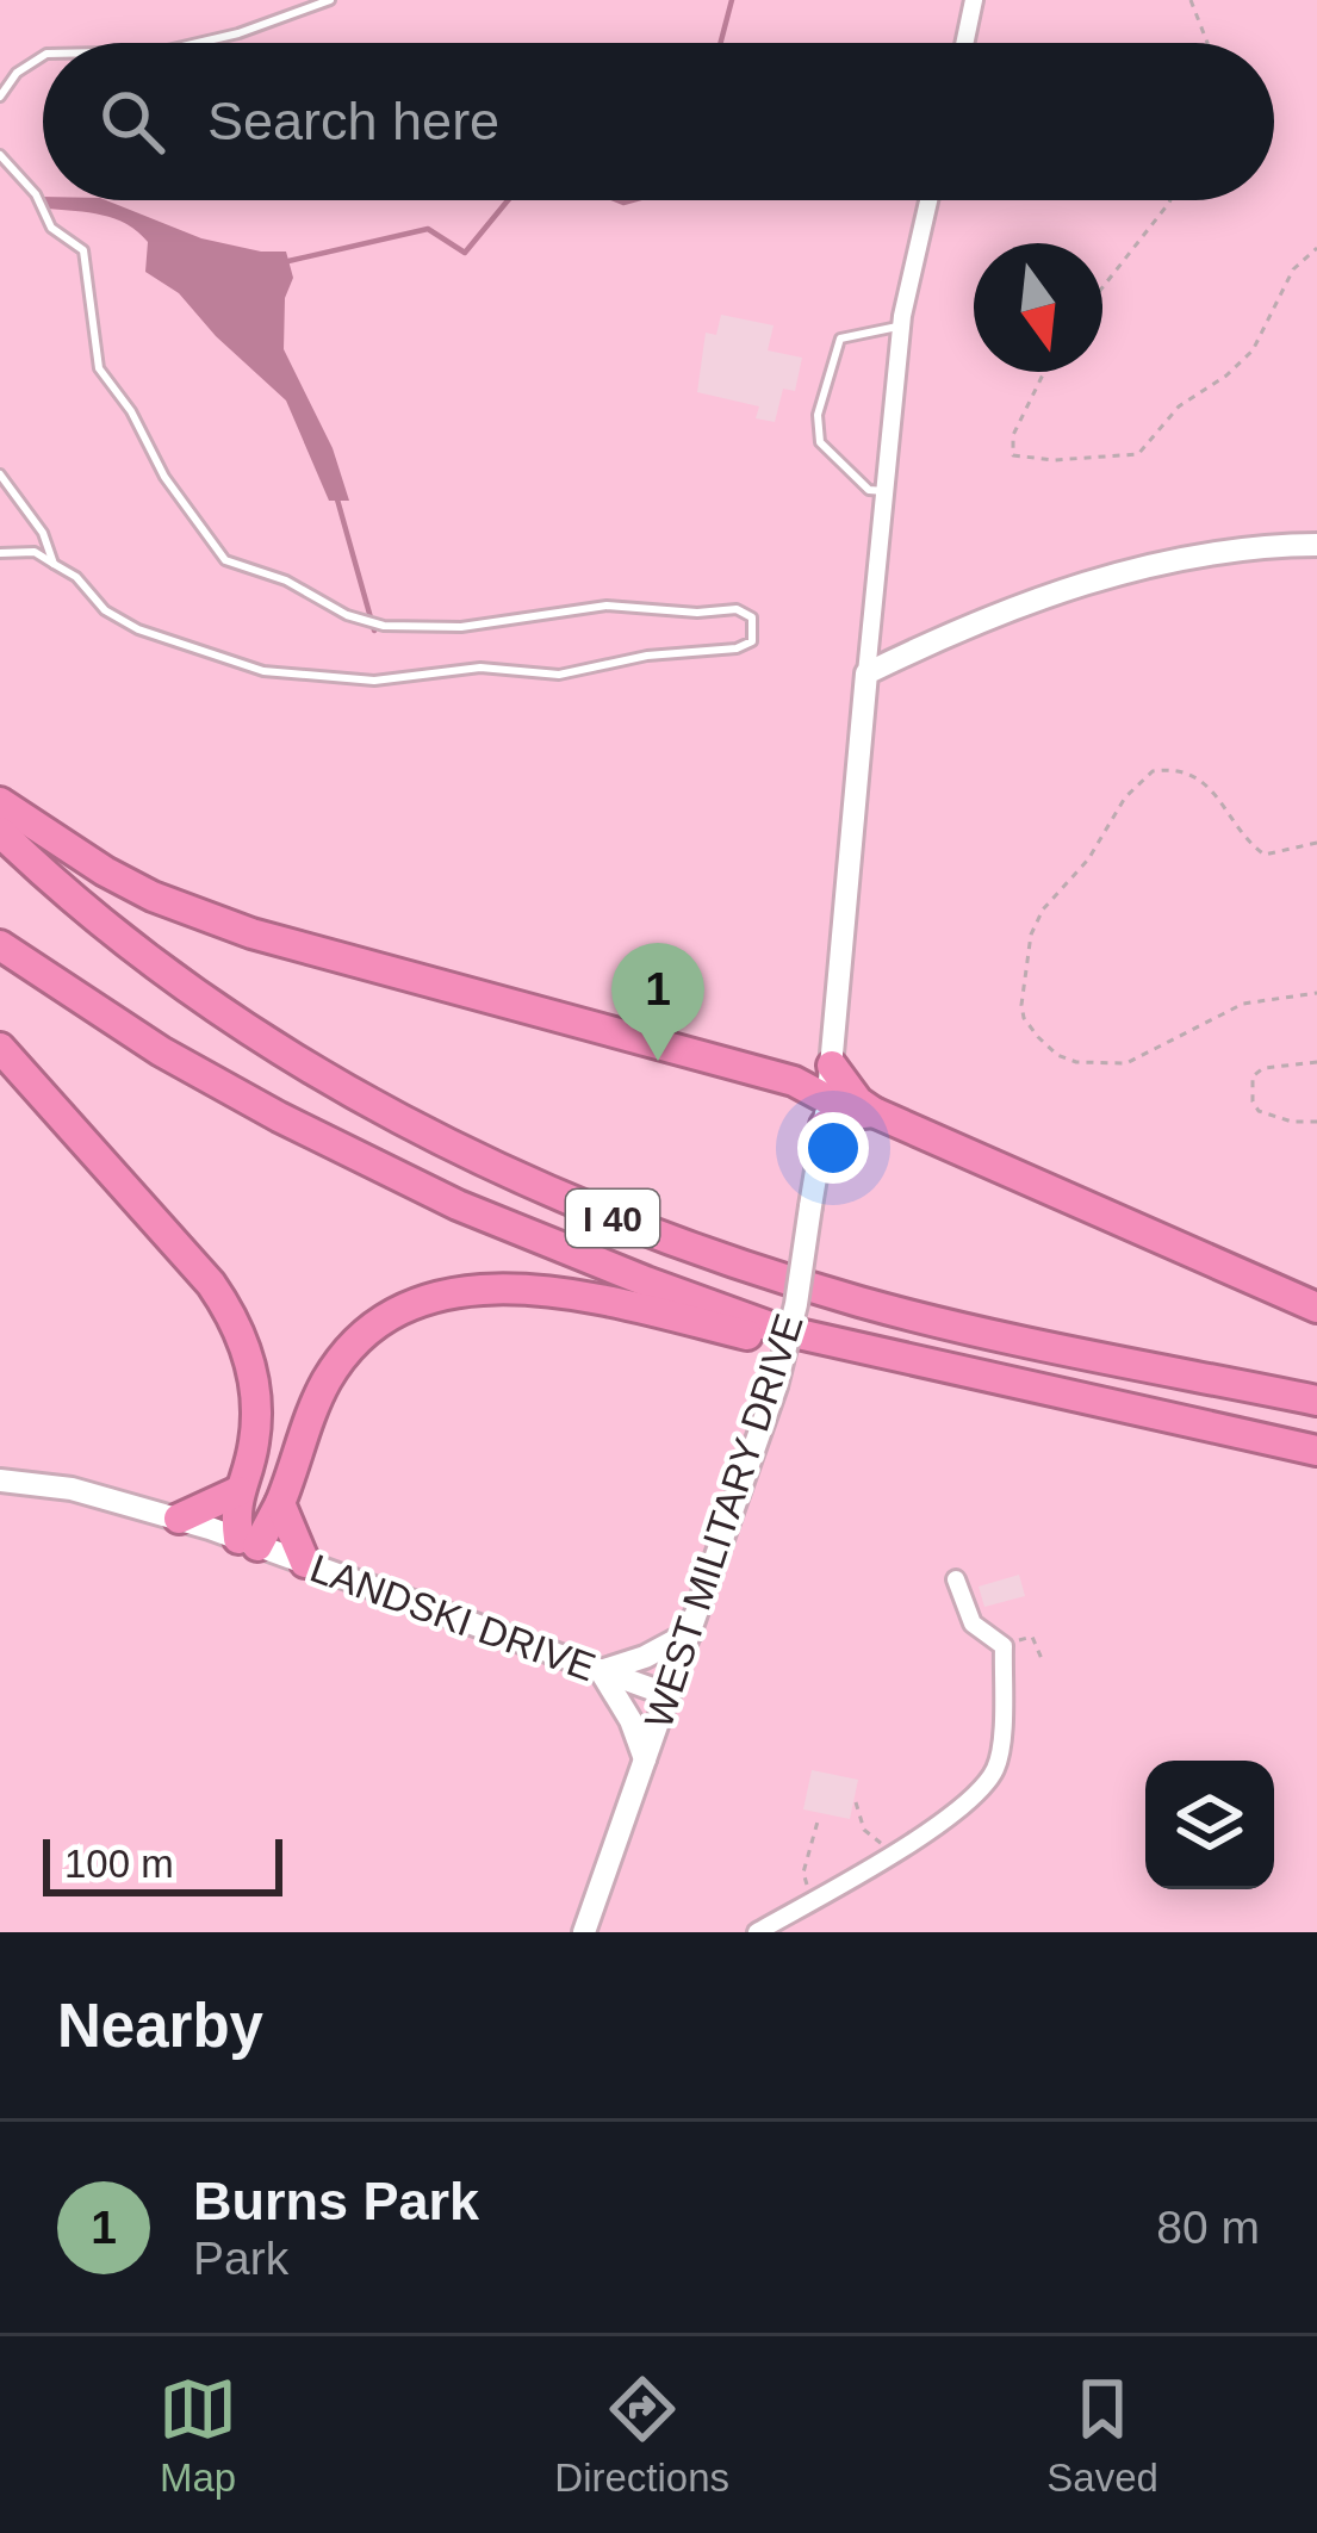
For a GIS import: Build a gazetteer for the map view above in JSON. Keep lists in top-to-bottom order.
{
  "streets": {
    "highway": ["I 40"],
    "street": ["WEST MILITARY DRIVE", "LANDSKI DRIVE"]
  },
  "crossings": [
    ["WEST MILITARY DRIVE", "LANDSKI DRIVE"]
  ],
  "scale_bar": "100 m",
  "north": "bottom",
  "page": {
    "search": "Search here",
    "pins": "1",
    "scale": "100 m",
    "heading": "Nearby",
    "list": [
      {
        "mark": "1",
        "name": "Burns Park",
        "note": "Park",
        "value": "80 m"
      }
    ],
    "nav": ["Map", "Directions", "Saved"]
  }
}
